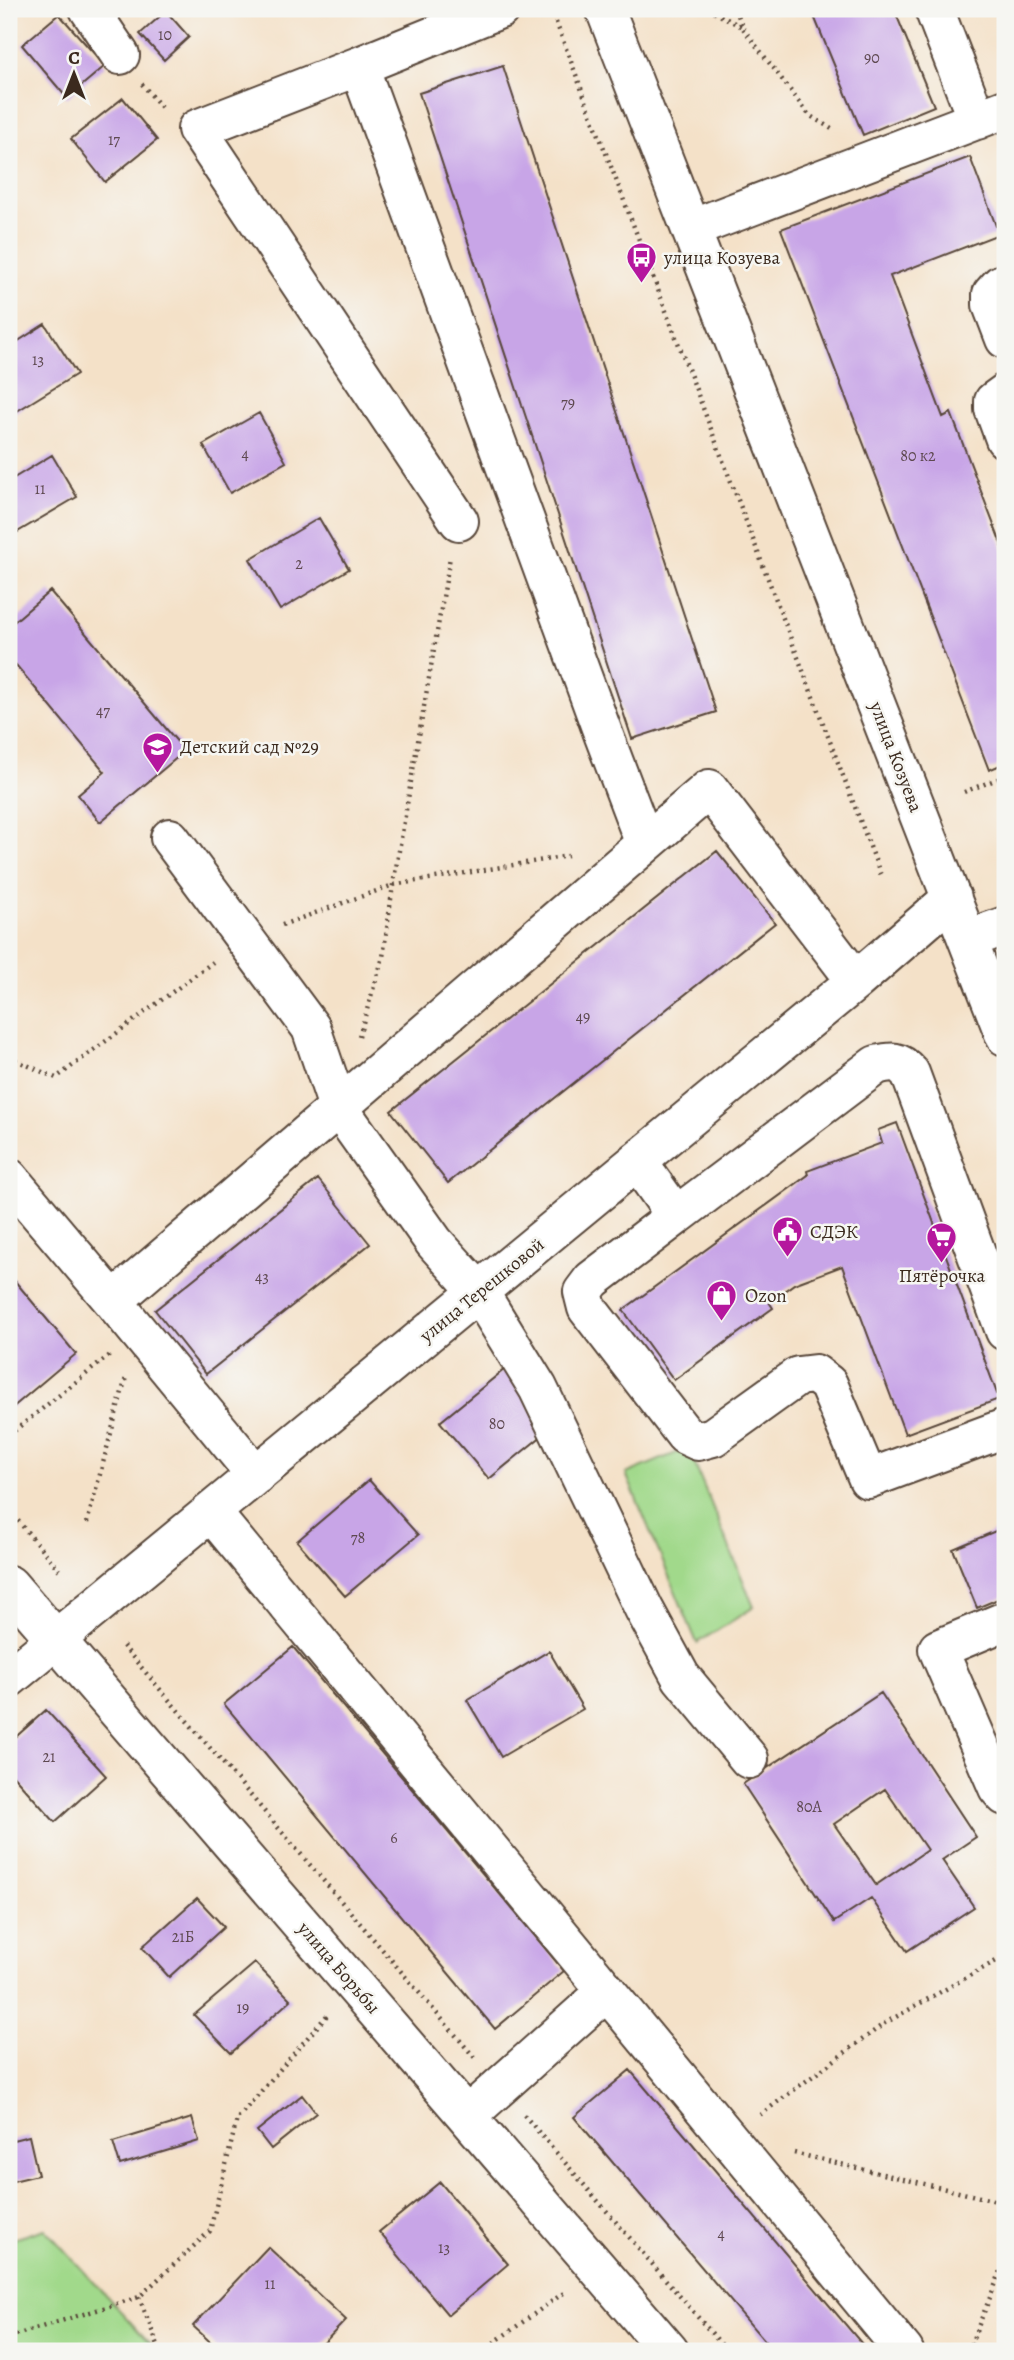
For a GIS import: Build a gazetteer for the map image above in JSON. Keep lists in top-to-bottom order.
{
  "streets": {
    "street": ["улица Козуева", "улица Терешковой", "улица Борьбы"]
  },
  "crossings": [
    ["улица Козуева", "улица Терешковой"],
    ["улица Терешковой", "улица Борьбы"]
  ],
  "places": {
    "bus stop": ["улица Козуева"],
    "school or university": ["Детский сад №29"],
    "public building": ["СДЭК"],
    "supermarket": ["Пятёрочка"],
    "shop": ["Ozon"]
  },
  "house_numbers": [
    "10",
    "90",
    "17",
    "13",
    "79",
    "4",
    "80 к2",
    "11",
    "2",
    "47",
    "49",
    "43",
    "80",
    "78",
    "21",
    "80А",
    "6",
    "21Б",
    "19",
    "4",
    "13",
    "11"
  ],
  "north": "top"
}
